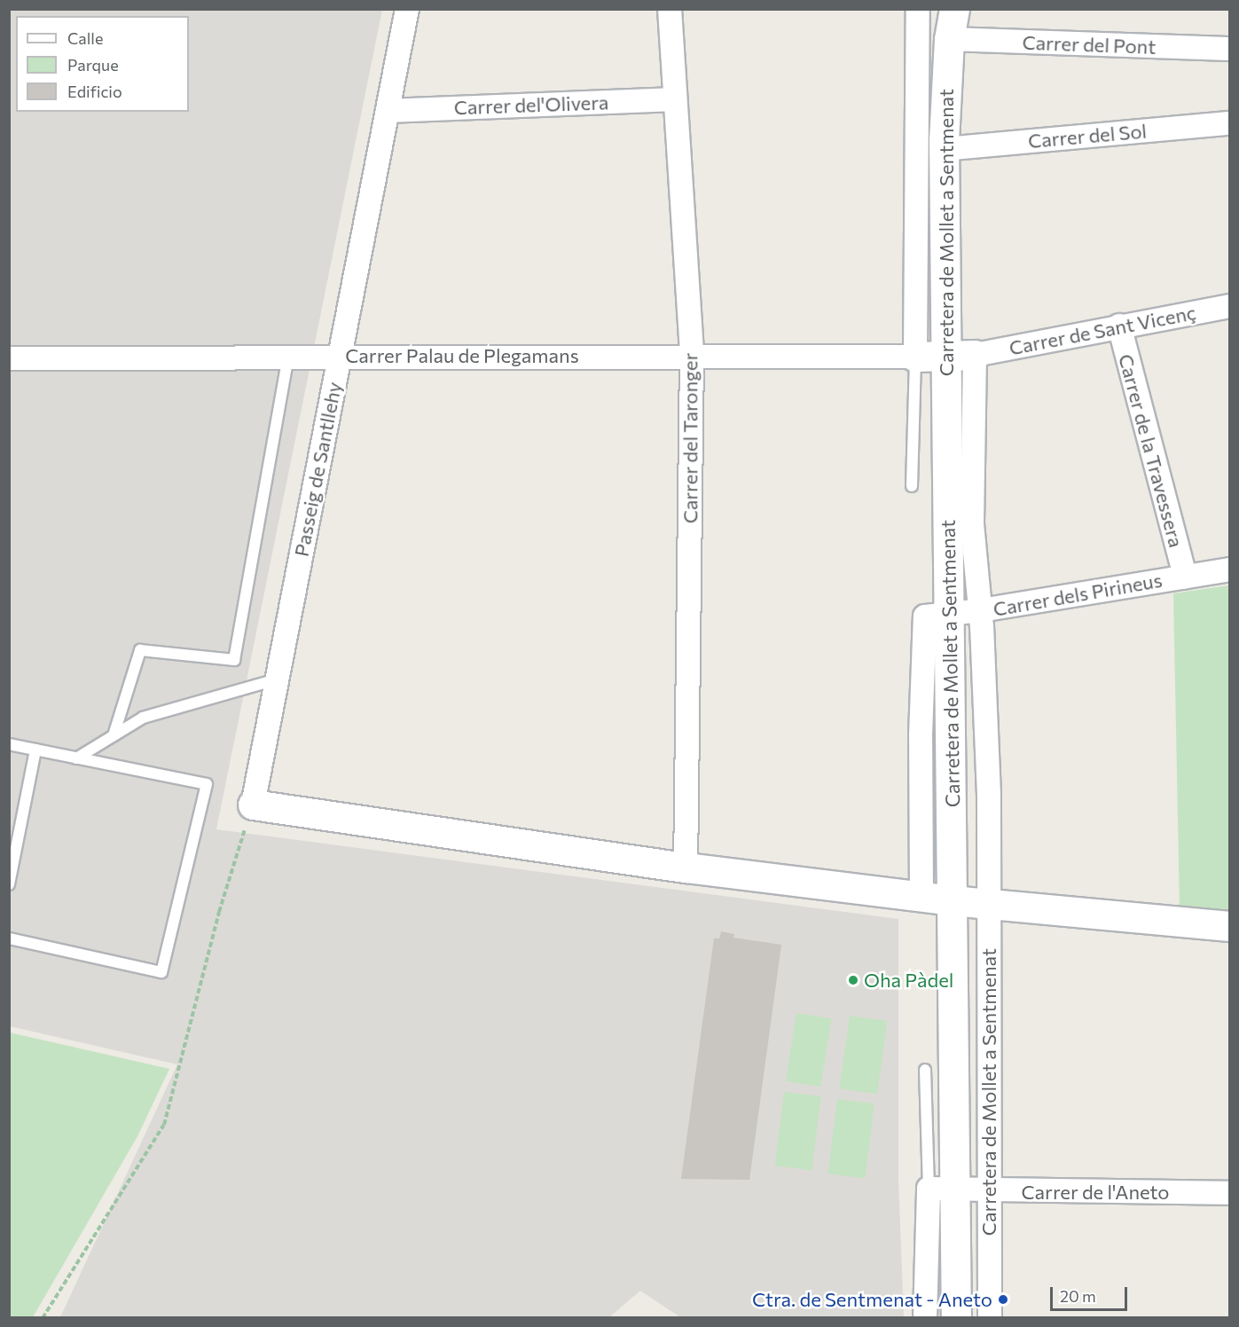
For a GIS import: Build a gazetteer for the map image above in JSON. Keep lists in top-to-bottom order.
{
  "streets": {
    "street": [
      "Carrer del Pont",
      "Carrer del'Olivera",
      "Carrer del Sol",
      "Carretera de Mollet a Sentmenat",
      "Carrer de Sant Vicenç",
      "Carrer Palau de Plegamans",
      "Carrer del Taronger",
      "Carrer de la Travessera",
      "Passeig de Santllehy",
      "Carrer dels Pirineus",
      "Carrer de l'Aneto"
    ]
  },
  "crossings": [
    ["Carrer del Pont", "Carretera de Mollet a Sentmenat"],
    ["Carrer del'Olivera", "Carrer del Taronger"],
    ["Carrer del'Olivera", "Passeig de Santllehy"],
    ["Carrer del Sol", "Carretera de Mollet a Sentmenat"],
    ["Carretera de Mollet a Sentmenat", "Carrer de Sant Vicenç"],
    ["Carretera de Mollet a Sentmenat", "Carrer Palau de Plegamans"],
    ["Carretera de Mollet a Sentmenat", "Carrer dels Pirineus"],
    ["Carretera de Mollet a Sentmenat", "Carrer de l'Aneto"],
    ["Carrer de Sant Vicenç", "Carrer de la Travessera"],
    ["Carrer Palau de Plegamans", "Carrer del Taronger"],
    ["Carrer Palau de Plegamans", "Passeig de Santllehy"],
    ["Carrer de la Travessera", "Carrer dels Pirineus"]
  ],
  "places": ["Oha Pàdel", "Ctra. de Sentmenat - Aneto"],
  "legend": ["Calle", "Parque", "Edificio"],
  "scale_bar": "20 m"
}
